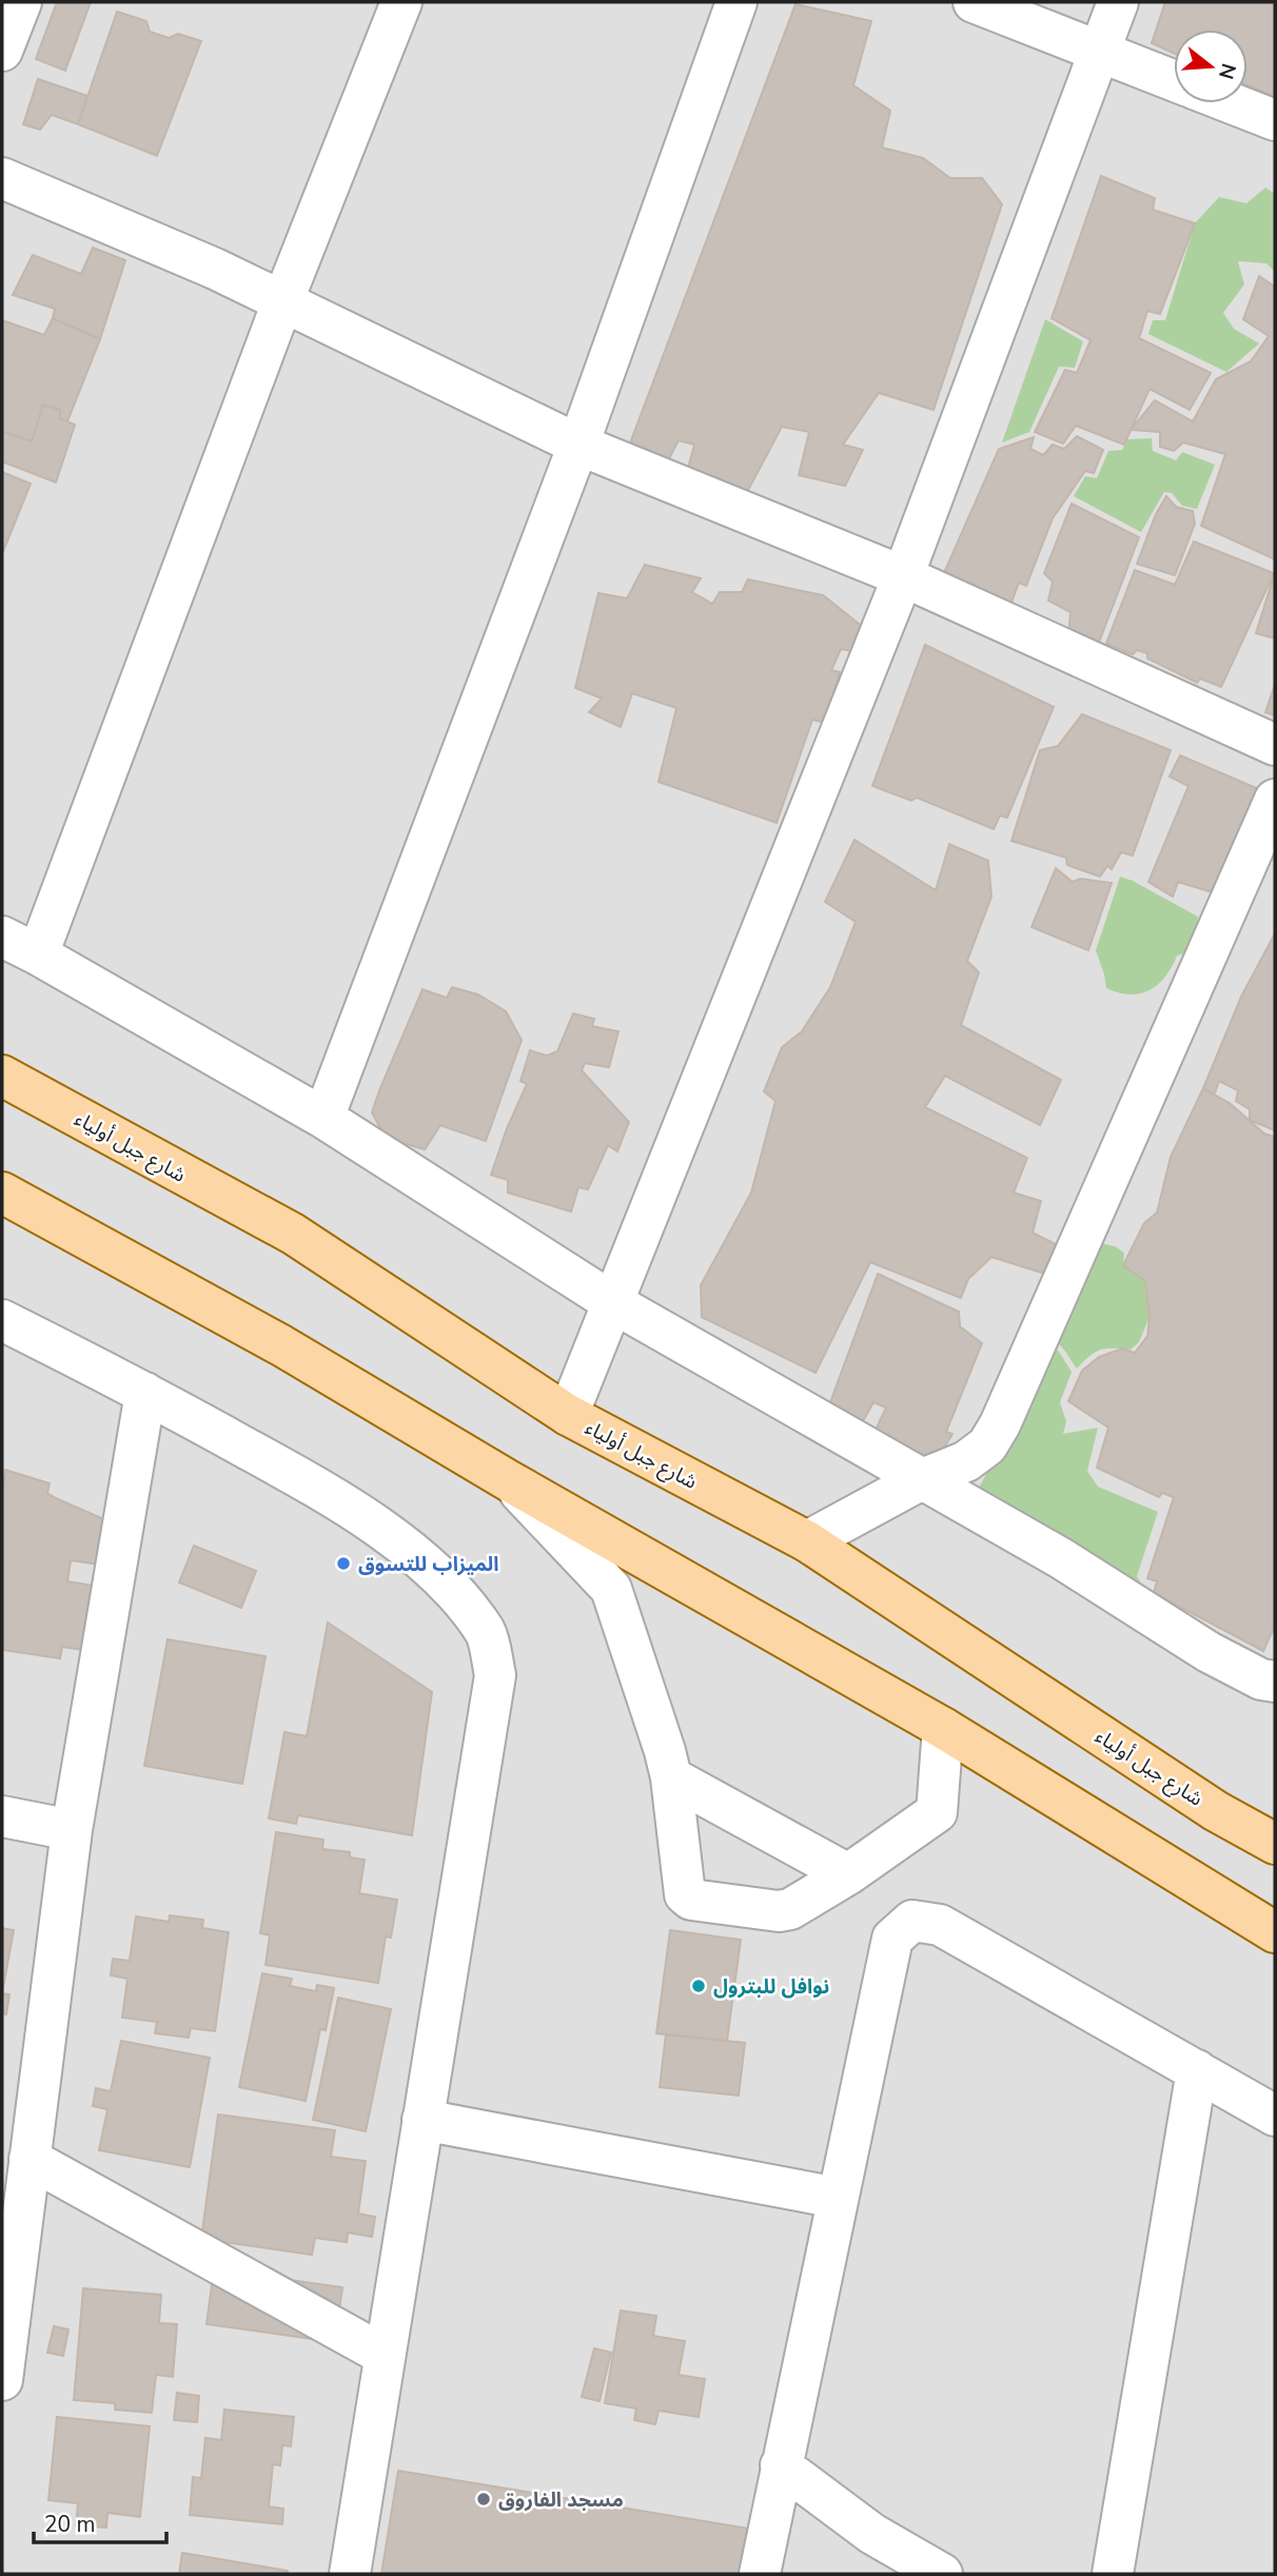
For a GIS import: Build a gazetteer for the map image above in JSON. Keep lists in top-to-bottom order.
{
  "streets": {
    "main road": ["شارع جبل أولياء"]
  },
  "places": ["الميزاب للتسوق", "نوافل للبترول", "مسجد الفاروق"],
  "scale_bar": "20 m",
  "north": "right"
}
